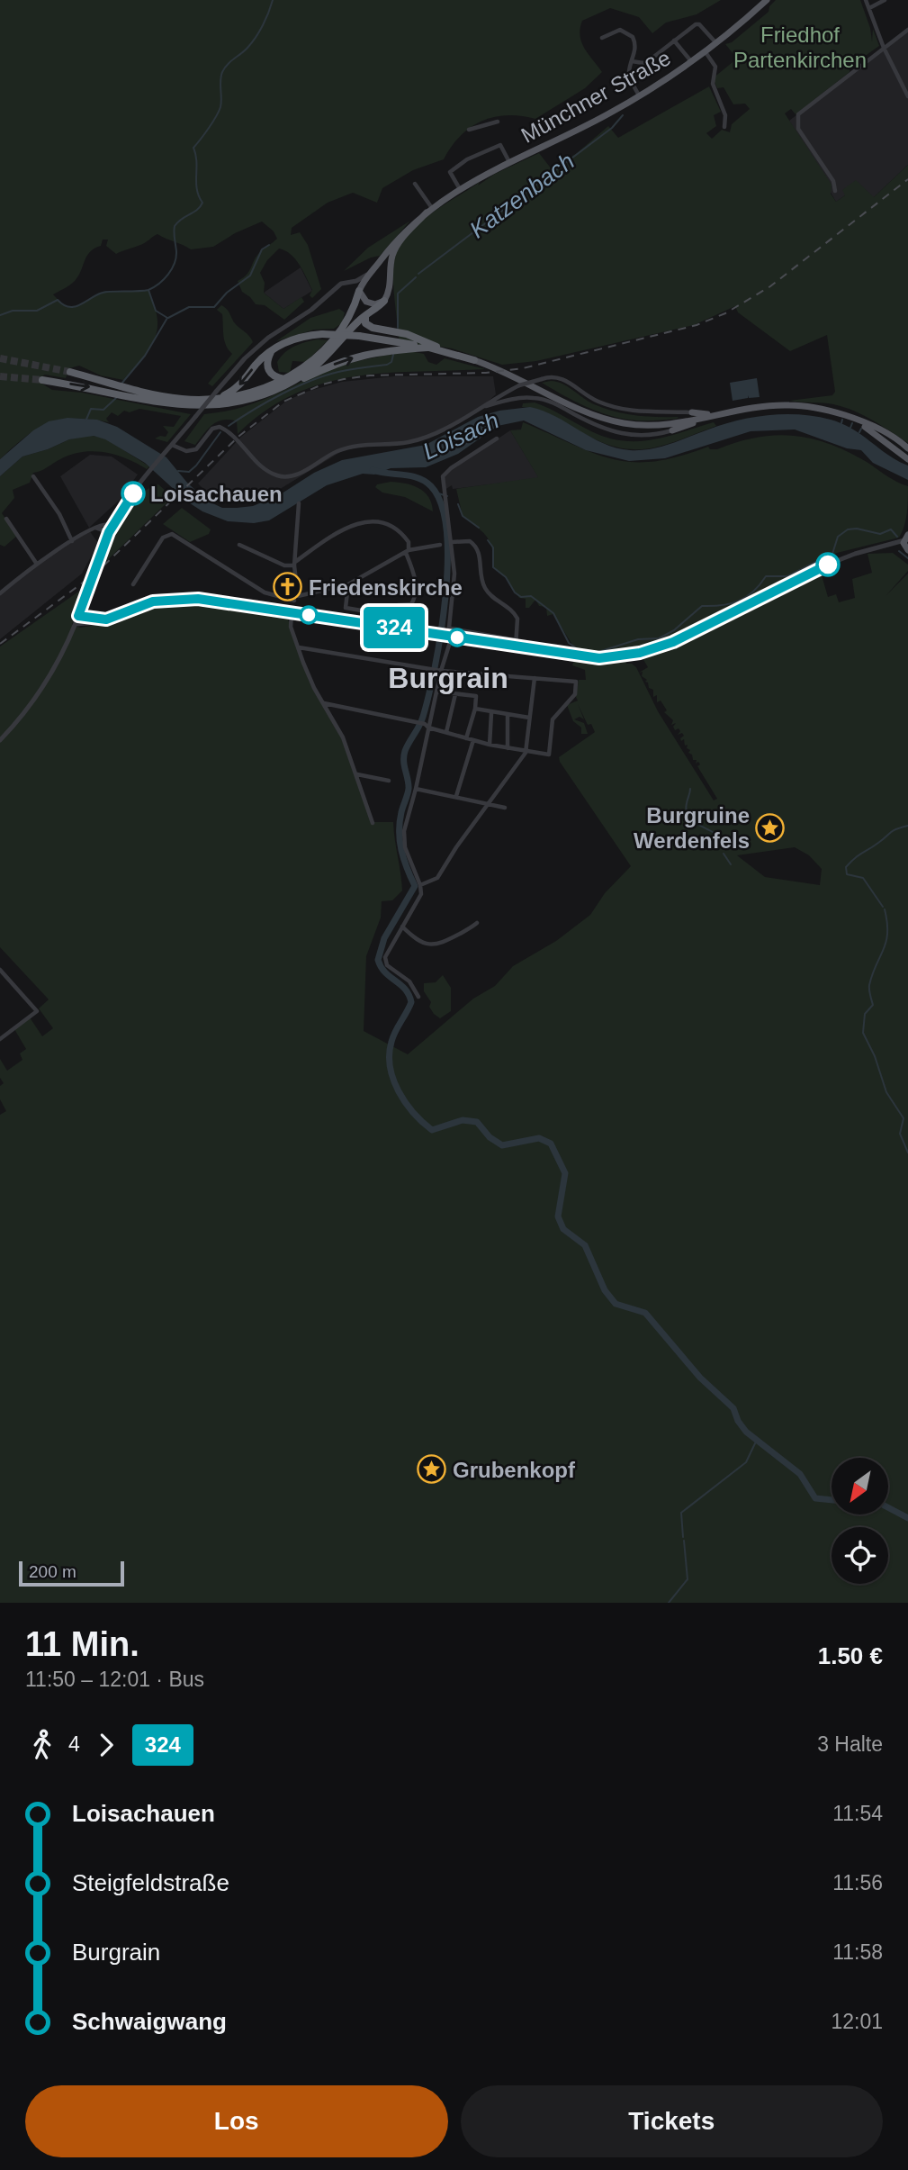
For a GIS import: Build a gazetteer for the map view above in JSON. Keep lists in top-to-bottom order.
{
  "streets": {
    "main road": ["Münchner Straße"]
  },
  "districts": ["Burgrain"],
  "water": ["Katzenbach", "Loisach"],
  "parks": ["Friedhof Partenkirchen"],
  "places": {
    "other": ["Loisachauen"],
    "church": ["Friedenskirche"],
    "place": ["Burgruine Werdenfels", "Grubenkopf"]
  },
  "lines": ["bus line 324"],
  "scale_bar": "200 m",
  "north": "bottom left",
  "page": {
    "on_map": "324",
    "scale": "200 m",
    "heading": ["11 Min.", "11:50 – 12:01 · Bus", "1.50 €"],
    "legs": ["4", "324", "3 Halte"],
    "list": [
      {
        "name": "Loisachauen",
        "value": "11:54"
      },
      {
        "name": "Steigfeldstraße",
        "value": "11:56"
      },
      {
        "name": "Burgrain",
        "value": "11:58"
      },
      {
        "name": "Schwaigwang",
        "value": "12:01"
      }
    ],
    "buttons": ["Los", "Tickets"]
  }
}
